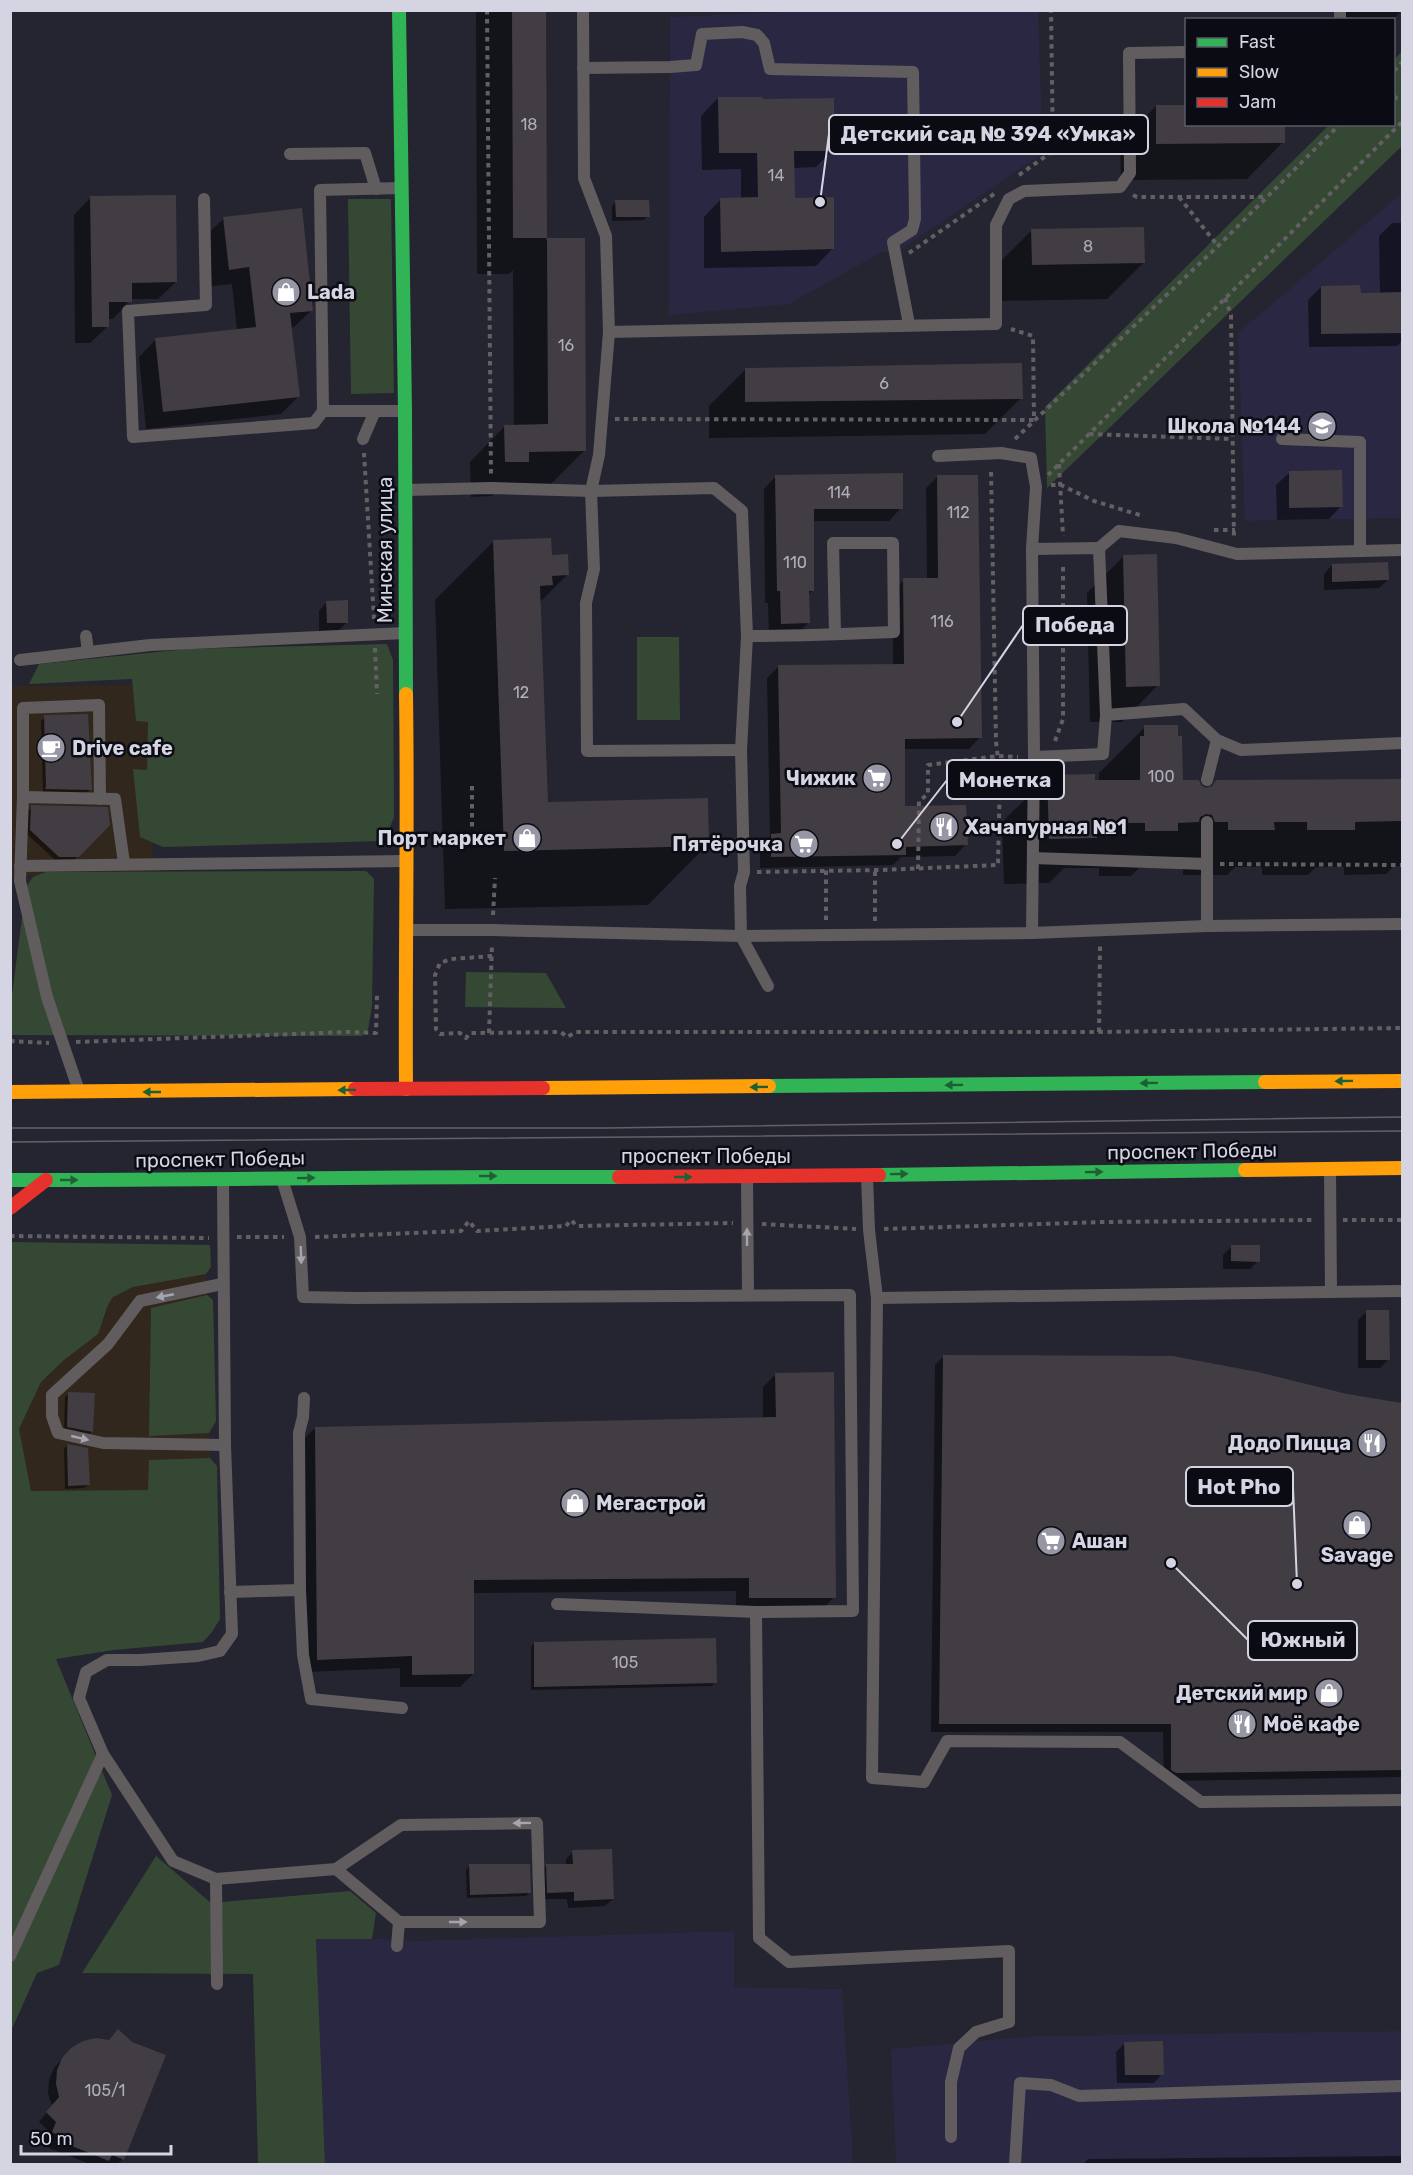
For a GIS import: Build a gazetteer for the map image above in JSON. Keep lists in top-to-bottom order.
{
  "streets": {
    "main road": ["Минская улица", "проспект Победы"]
  },
  "places": {
    "other": [
      "Детский сад № 394 «Умка»",
      "Победа",
      "Монетка",
      "Южный",
      "Hot Pho"
    ],
    "shop": [
      "Lada",
      "Порт маркет",
      "Мегастрой",
      "Savage",
      "Детский мир"
    ],
    "school or university": ["Школа №144"],
    "cafe": ["Drive cafe"],
    "supermarket": ["Чижик", "Пятёрочка", "Ашан"],
    "restaurant": ["Хачапурная №1", "Додо Пицца", "Моё кафе"]
  },
  "house_numbers": [
    "18",
    "14",
    "8",
    "16",
    "6",
    "114",
    "112",
    "110",
    "116",
    "12",
    "100",
    "105",
    "105/1"
  ],
  "legend": ["Fast", "Slow", "Jam"],
  "scale_bar": "50 m"
}
